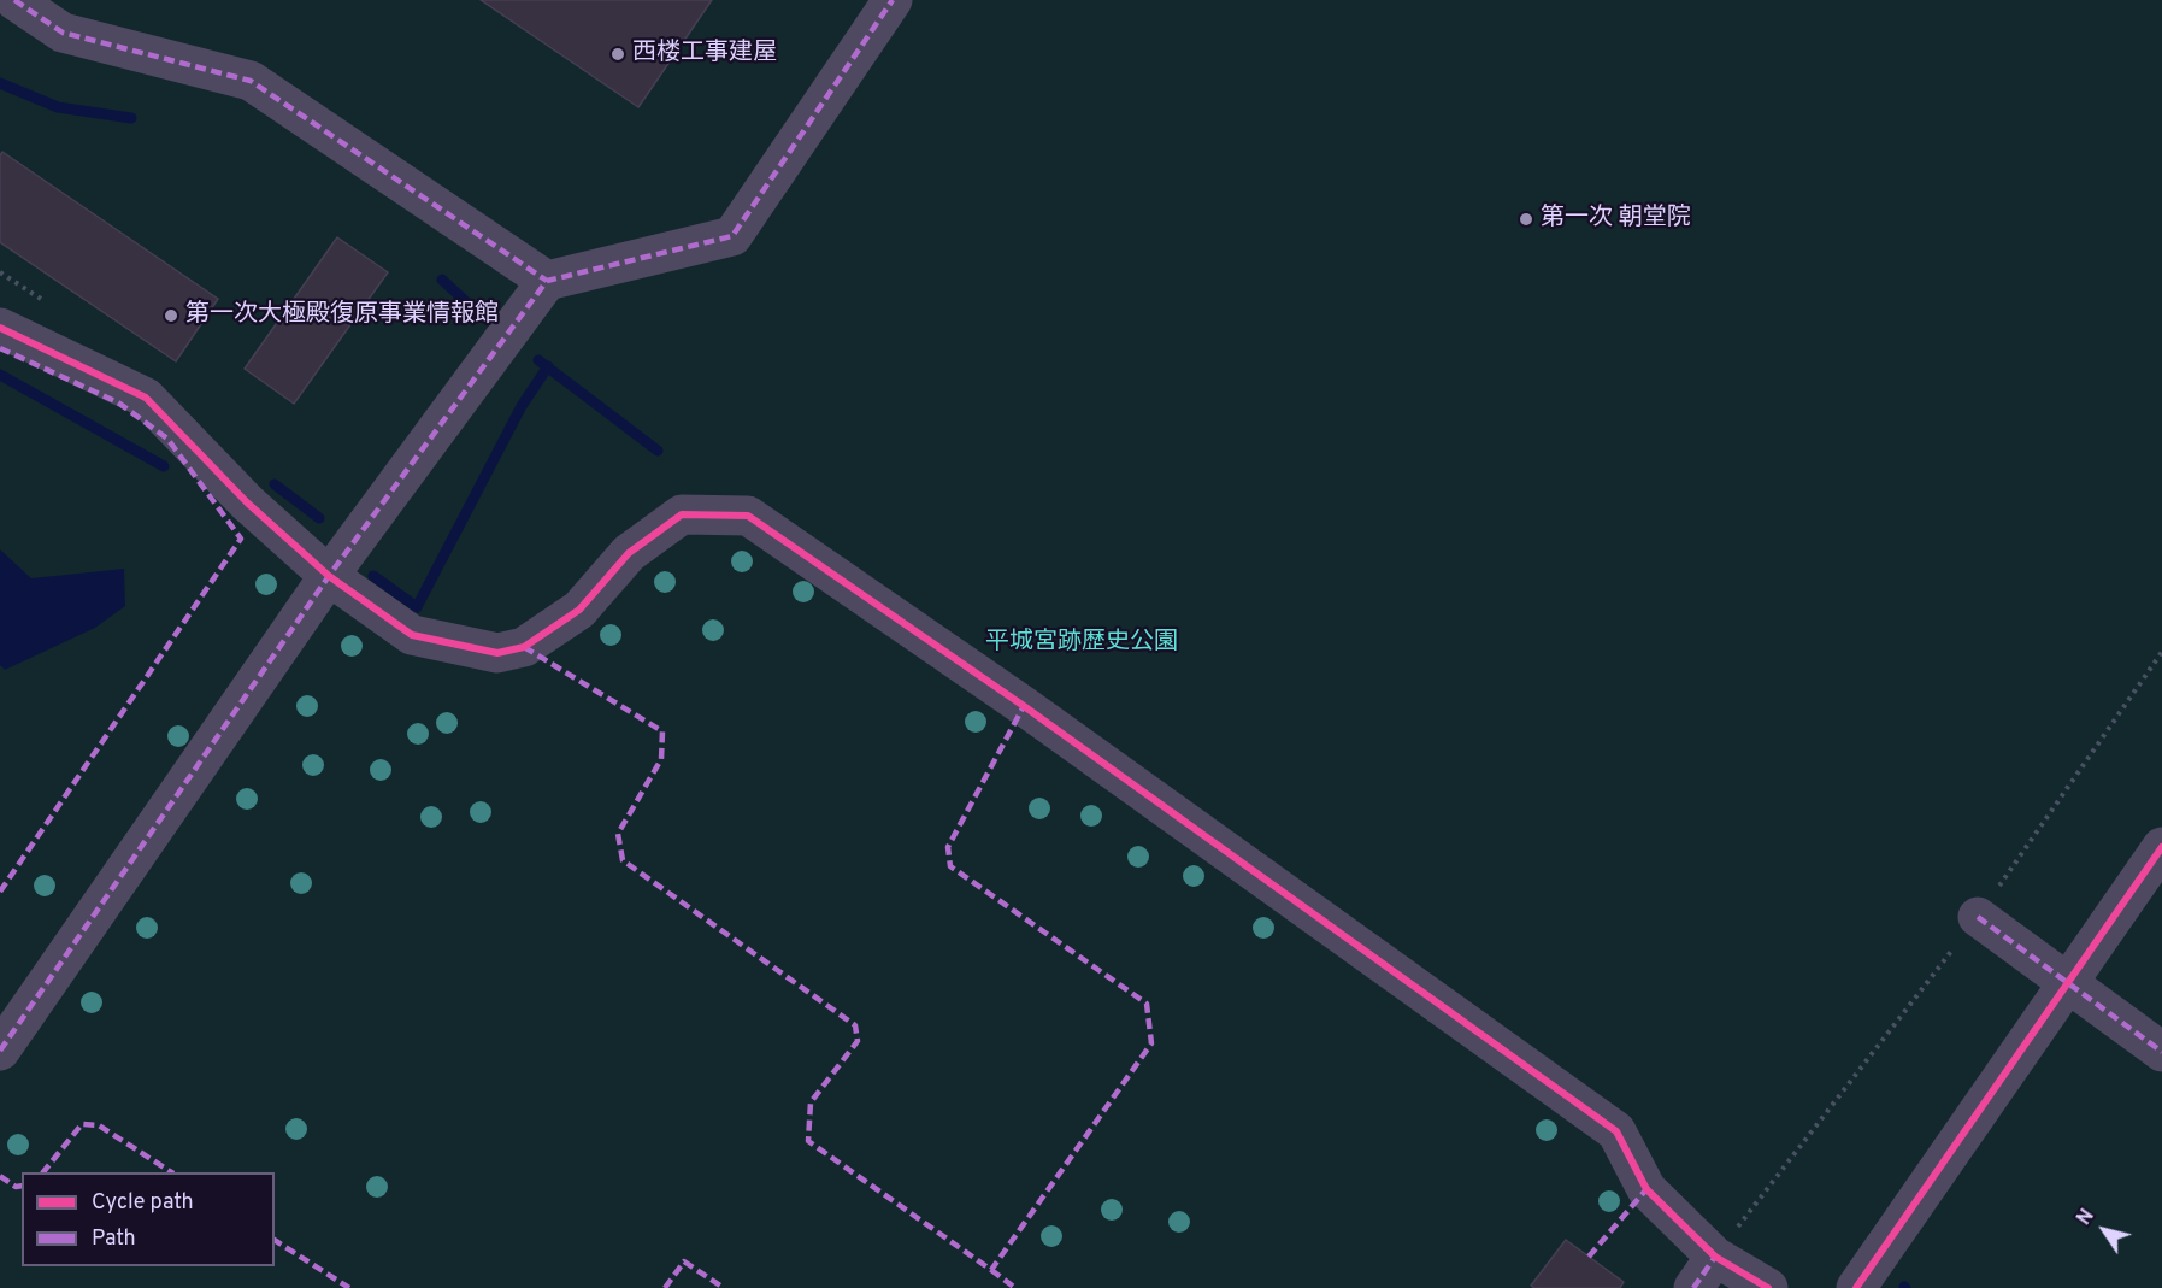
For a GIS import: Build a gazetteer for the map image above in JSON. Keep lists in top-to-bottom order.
{
  "parks": ["平城宮跡歴史公園"],
  "places": ["西楼工事建屋", "第一次 朝堂院", "第一次大極殿復原事業情報館"],
  "legend": ["Cycle path", "Path"],
  "north": "top left"
}
